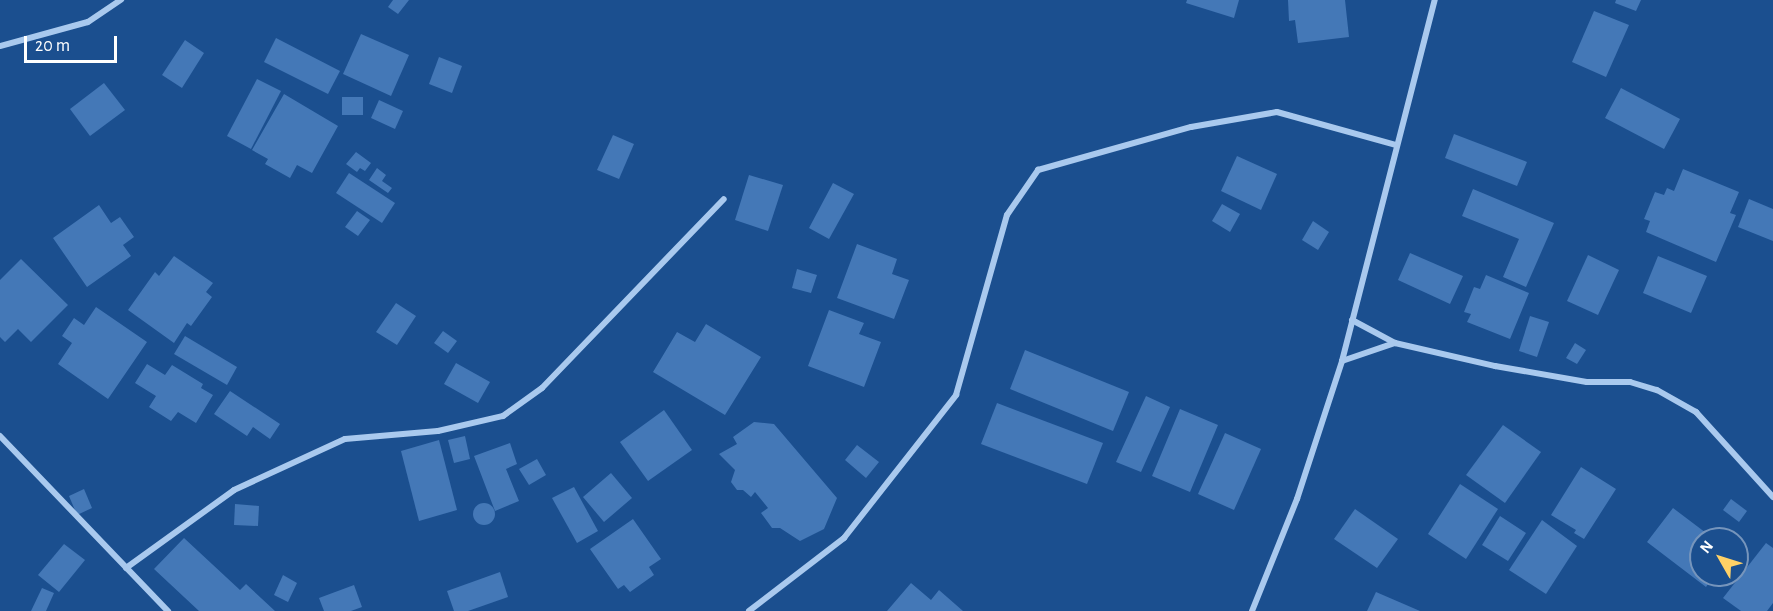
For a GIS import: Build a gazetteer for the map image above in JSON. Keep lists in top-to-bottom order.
{
  "scale_bar": "20 m",
  "north": "top left"
}
